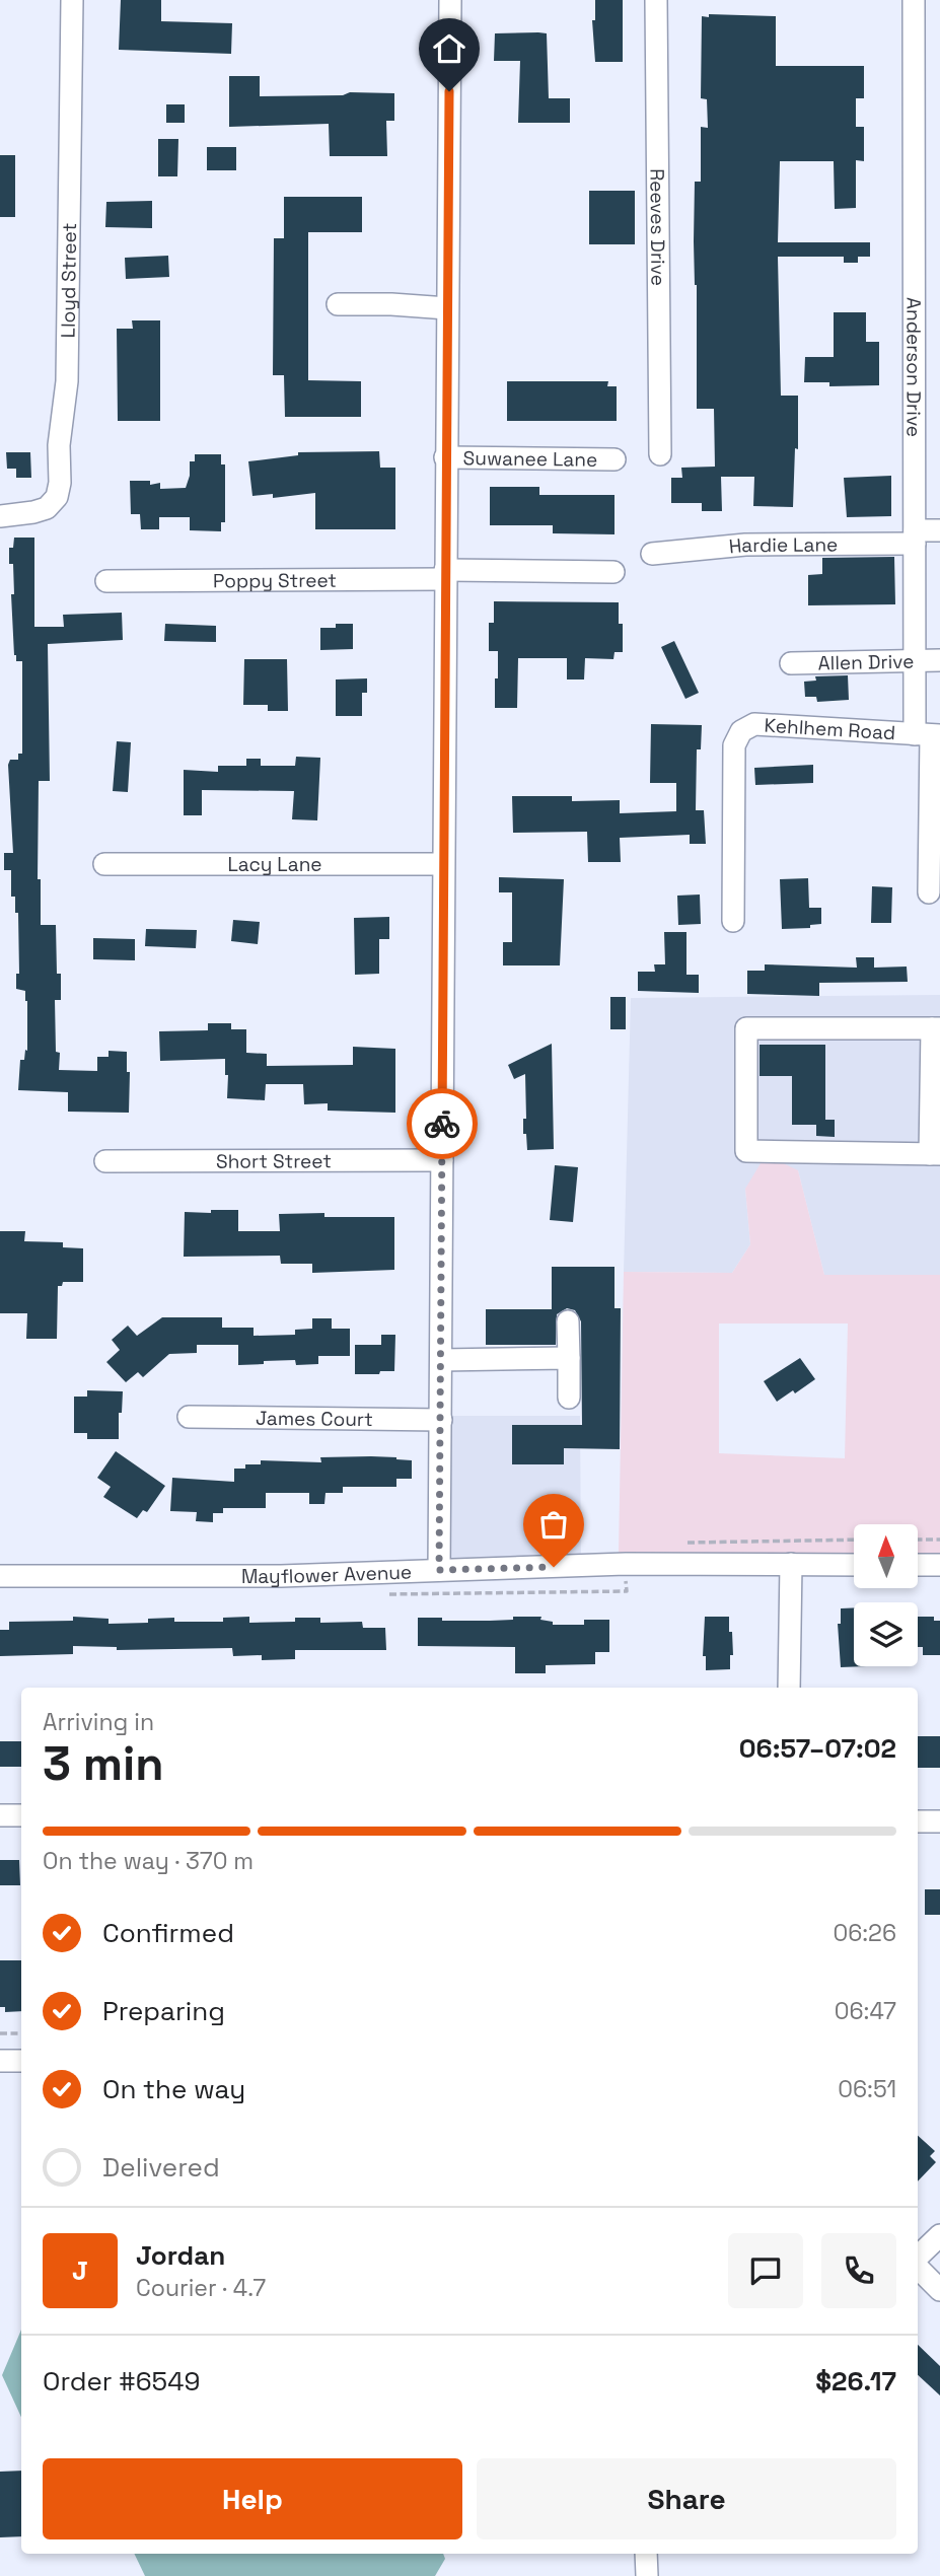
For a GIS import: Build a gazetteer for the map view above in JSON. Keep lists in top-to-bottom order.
{
  "streets": {
    "street": [
      "Reeves Drive",
      "Lloyd Street",
      "Anderson Drive",
      "Suwanee Lane",
      "Hardie Lane",
      "Poppy Street",
      "Allen Drive",
      "Kehlhem Road",
      "Lacy Lane",
      "Short Street",
      "James Court",
      "Mayflower Avenue"
    ]
  },
  "crossings": [
    ["Anderson Drive", "Hardie Lane"],
    ["Anderson Drive", "Allen Drive"],
    ["Anderson Drive", "Kehlhem Road"]
  ],
  "north": "top",
  "page": {
    "heading": ["3 min", "Arriving in", "06:57–07:02"],
    "panel": [
      "Jordan",
      "Courier · 4.7",
      "Order #6549",
      "$26.17"
    ],
    "bar": "On the way · 370 m",
    "list": [
      ["Confirmed", "06:26"],
      ["Preparing", "06:47"],
      ["On the way", "06:51"],
      "Delivered"
    ],
    "round": "J",
    "buttons": ["Help", "Share"]
  }
}
